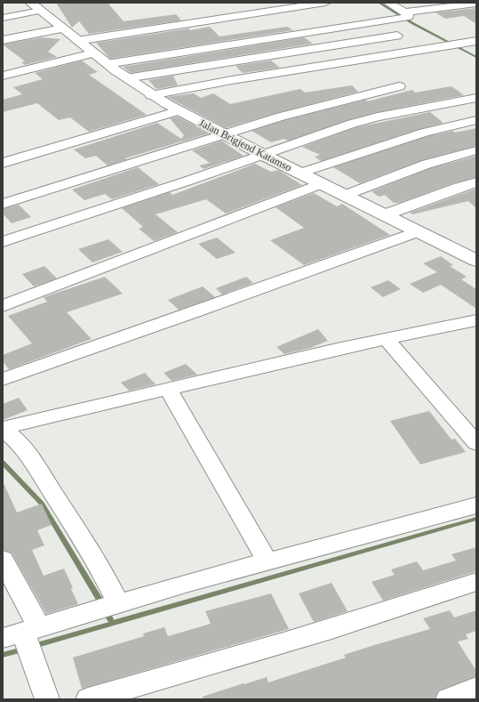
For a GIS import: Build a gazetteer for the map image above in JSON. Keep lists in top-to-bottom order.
{
  "streets": {
    "highway": ["Jalan Brigjend Katamso"]
  }
}
